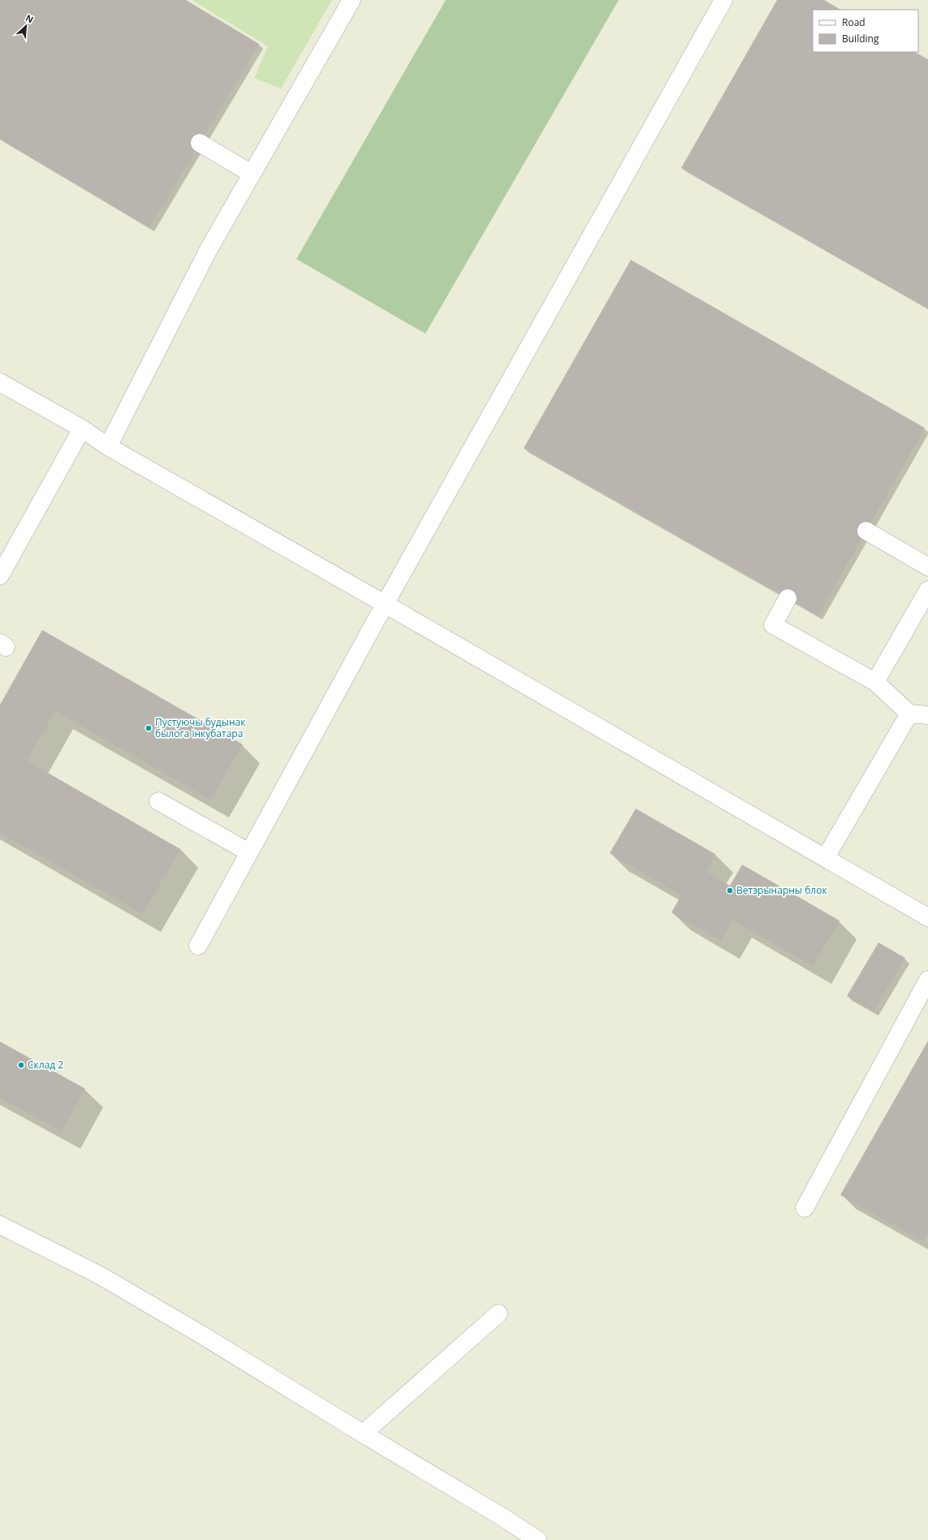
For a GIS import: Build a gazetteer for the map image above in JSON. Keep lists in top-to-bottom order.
{
  "places": ["Пустуючы будынак былога інкубатара", "Ветэрынарны блок", "Склад 2"],
  "legend": ["Road", "Building"],
  "north": "top right"
}
